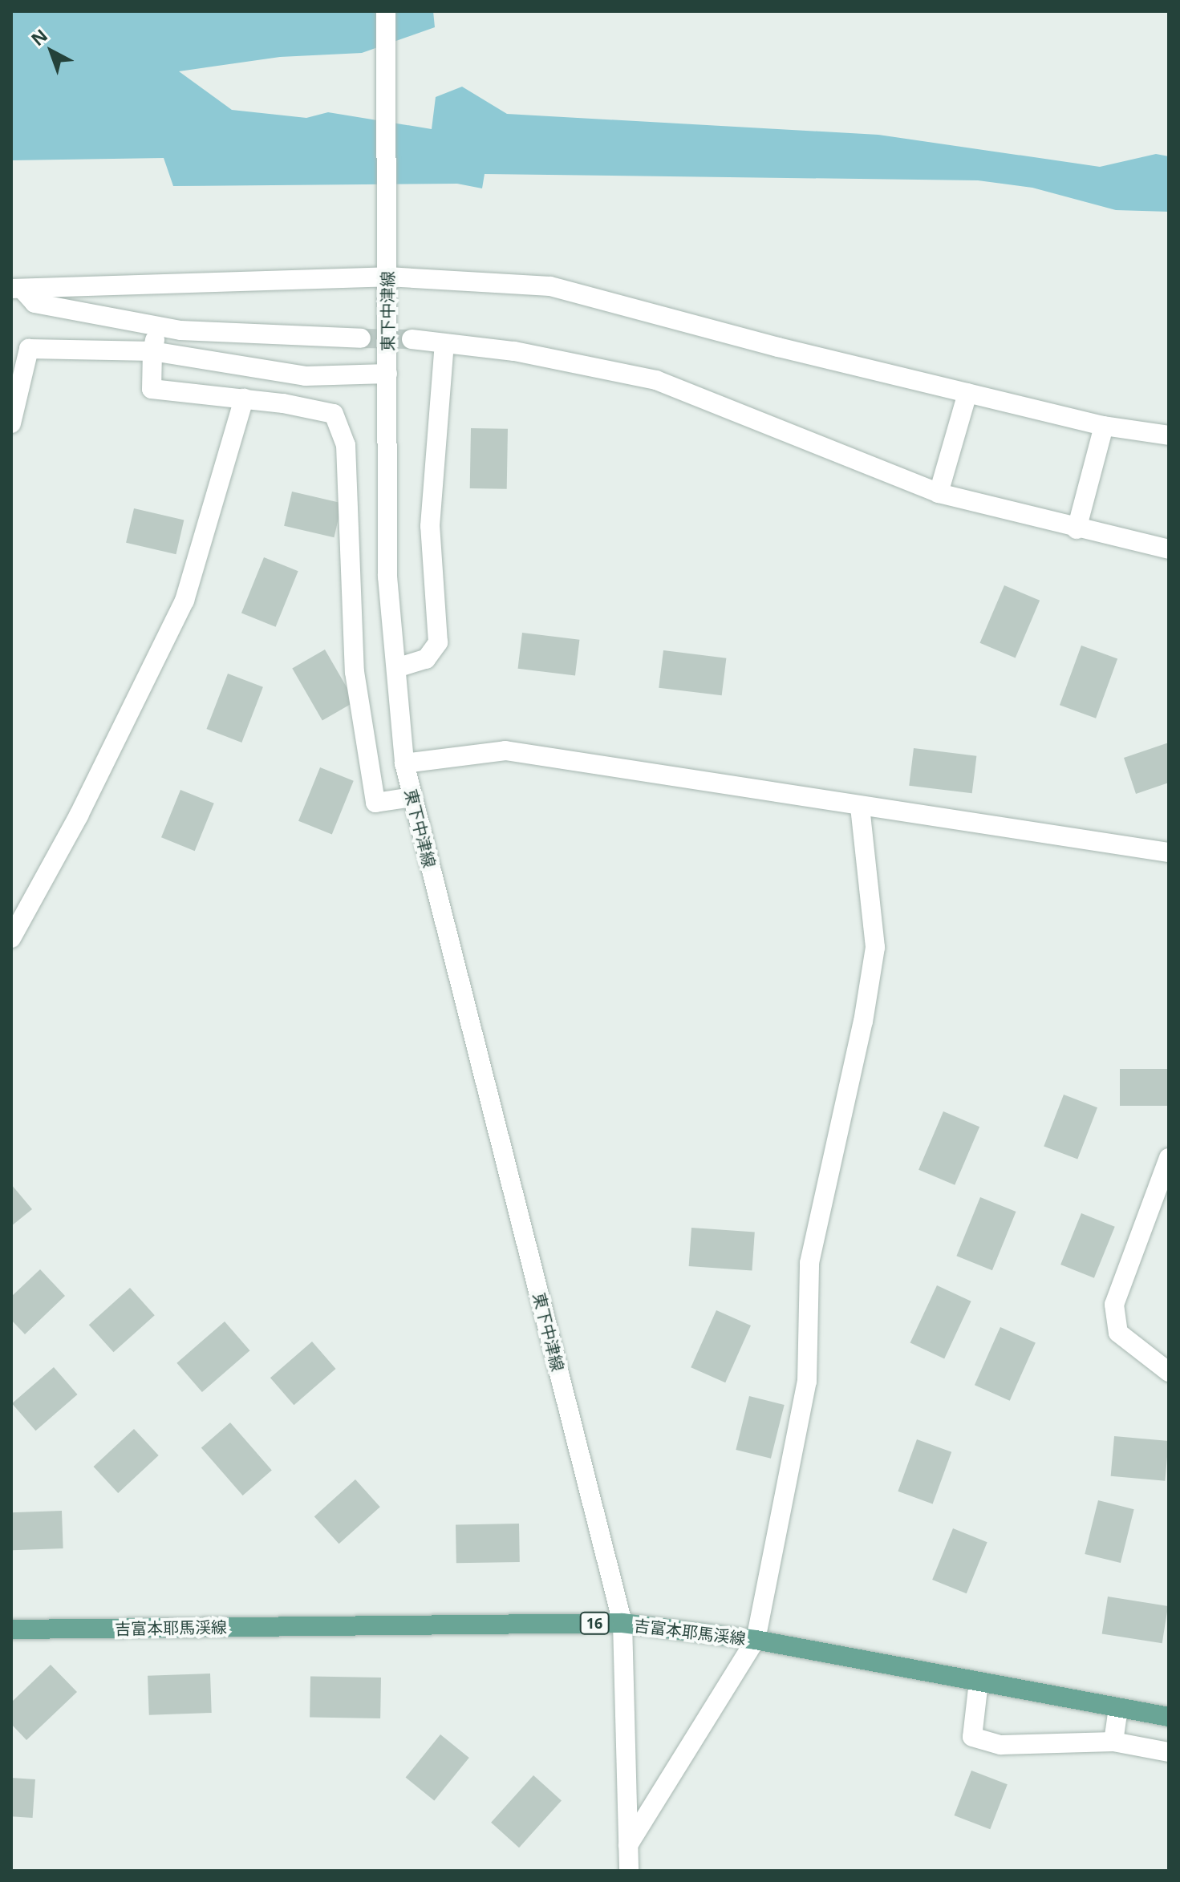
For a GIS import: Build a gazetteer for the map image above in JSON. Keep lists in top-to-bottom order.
{
  "streets": {
    "main road": ["16", "吉富本耶馬渓線"],
    "street": ["東下中津線"]
  },
  "crossings": [
    ["東下中津線", "吉富本耶馬渓線"]
  ],
  "north": "top left"
}
